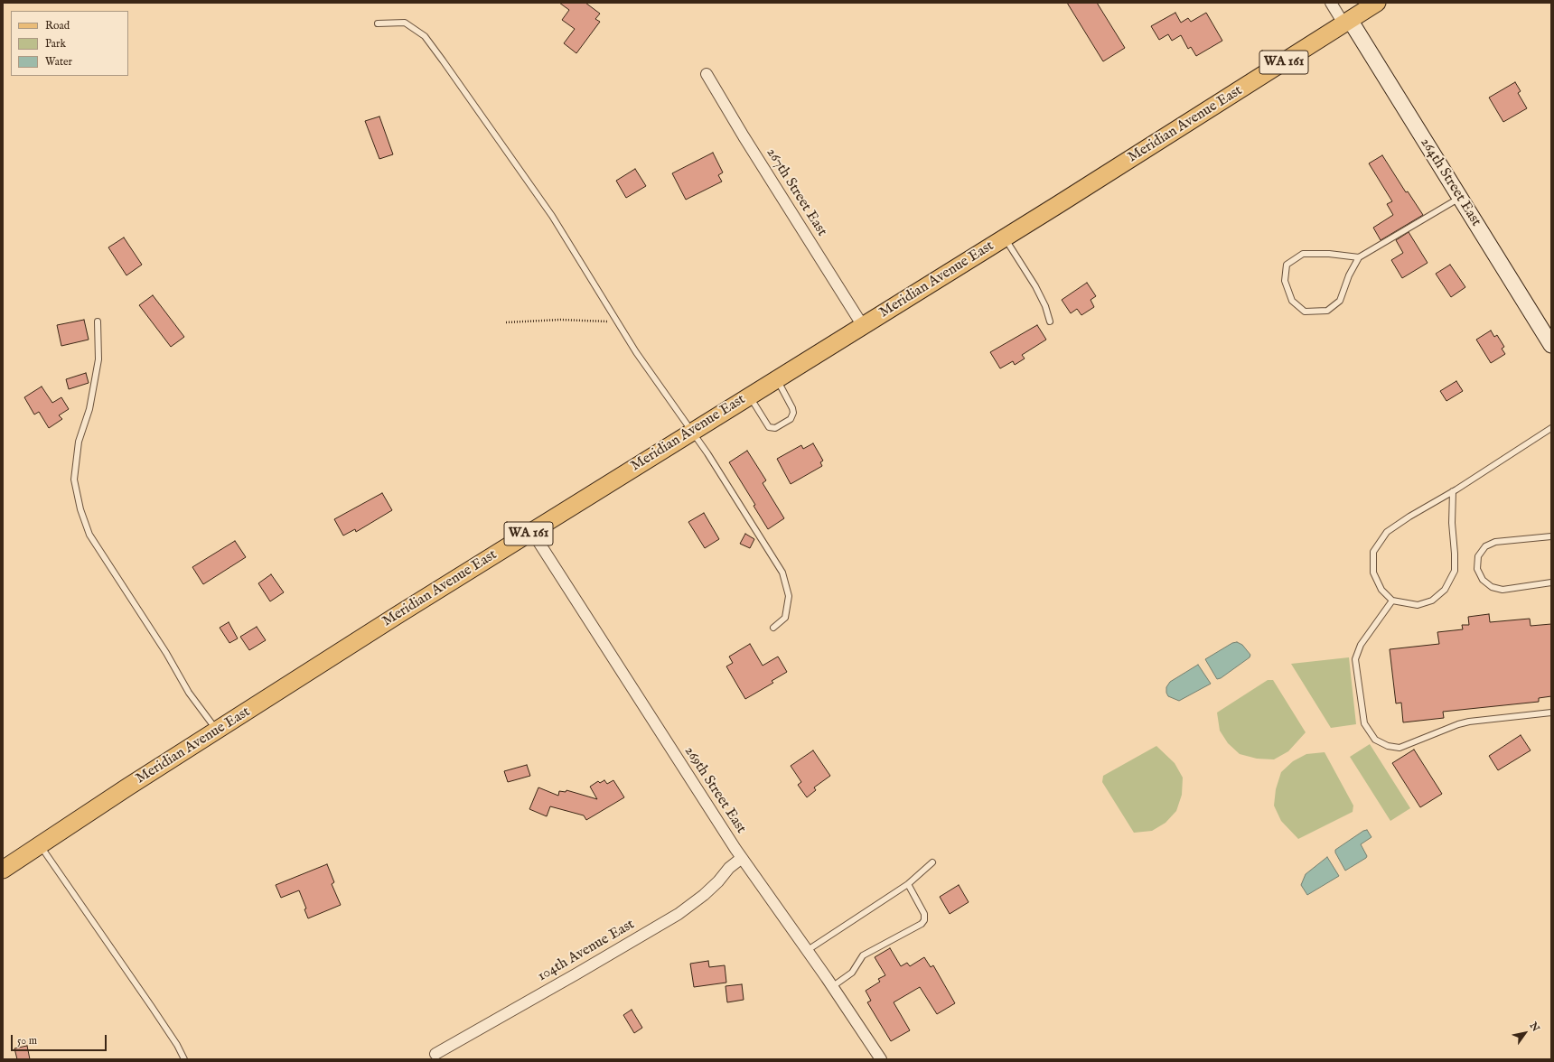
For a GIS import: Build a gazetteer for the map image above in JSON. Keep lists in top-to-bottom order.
{
  "streets": {
    "main road": ["WA 161", "Meridian Avenue East"],
    "street": [
      "264th Street East",
      "267th Street East",
      "269th Street East",
      "104th Avenue East"
    ]
  },
  "crossings": [
    ["Meridian Avenue East", "264th Street East"],
    ["Meridian Avenue East", "267th Street East"],
    ["Meridian Avenue East", "269th Street East"],
    ["269th Street East", "104th Avenue East"]
  ],
  "legend": ["Road", "Park", "Water"],
  "scale_bar": "50 m",
  "north": "top right"
}
